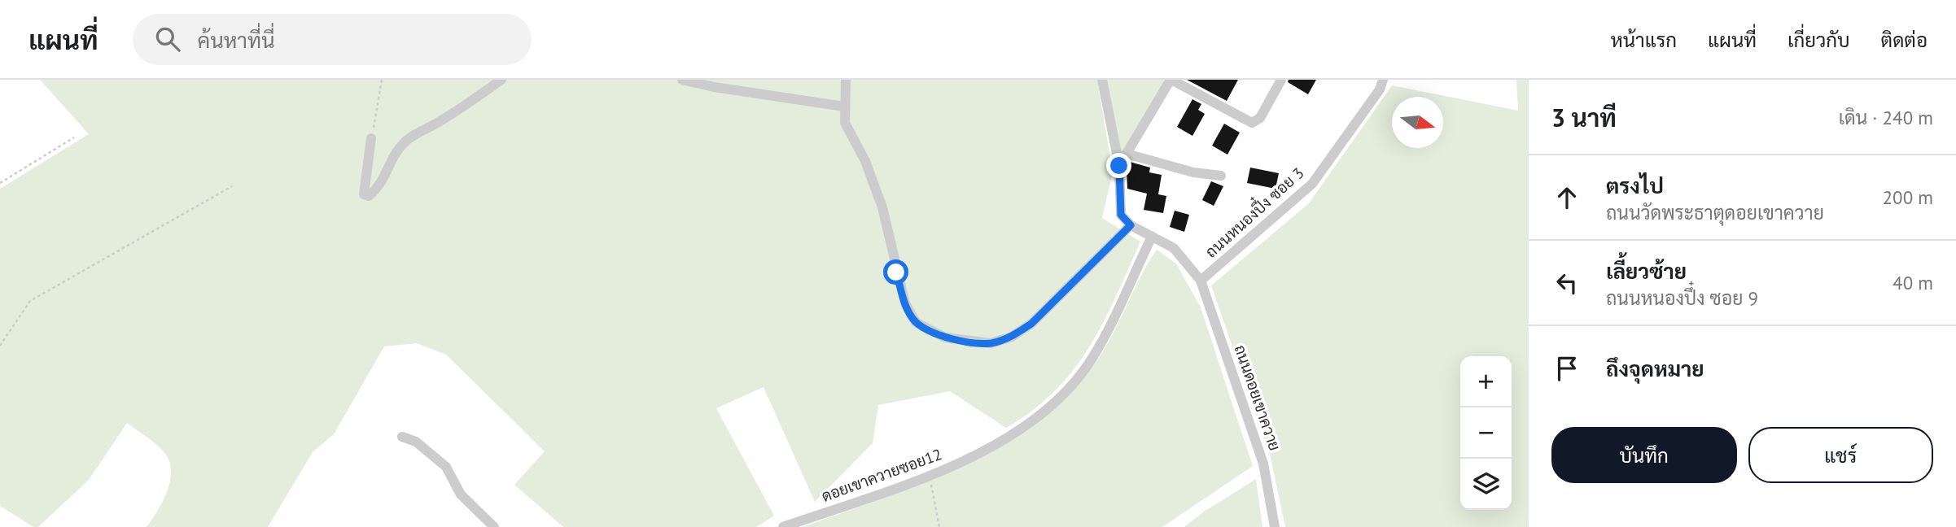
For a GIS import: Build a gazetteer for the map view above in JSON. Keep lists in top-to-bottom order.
{
  "streets": {
    "street": ["ถนนหนองปึ๋ง ซอย 3", "ถนนดอยเขาควาย", "ดอยเขาควายซอย12"]
  },
  "crossings": [
    ["ถนนหนองปึ๋ง ซอย 3", "ถนนดอยเขาควาย"]
  ],
  "north": "right",
  "page": {
    "header": "แผนที่",
    "search": "ค้นหาที่นี่",
    "nav": [
      "หน้าแรก",
      "แผนที่",
      "เกี่ยวกับ",
      "ติดต่อ"
    ],
    "heading": ["3 นาที", "เดิน · 240 m"],
    "list": [
      ["ตรงไป", "ถนนวัดพระธาตุดอยเขาควาย", "200 m"],
      ["เลี้ยวซ้าย", "ถนนหนองปึ๋ง ซอย 9", "40 m"],
      "ถึงจุดหมาย"
    ],
    "map_buttons": ["+", "−"],
    "buttons": ["บันทึก", "แชร์"]
  }
}
